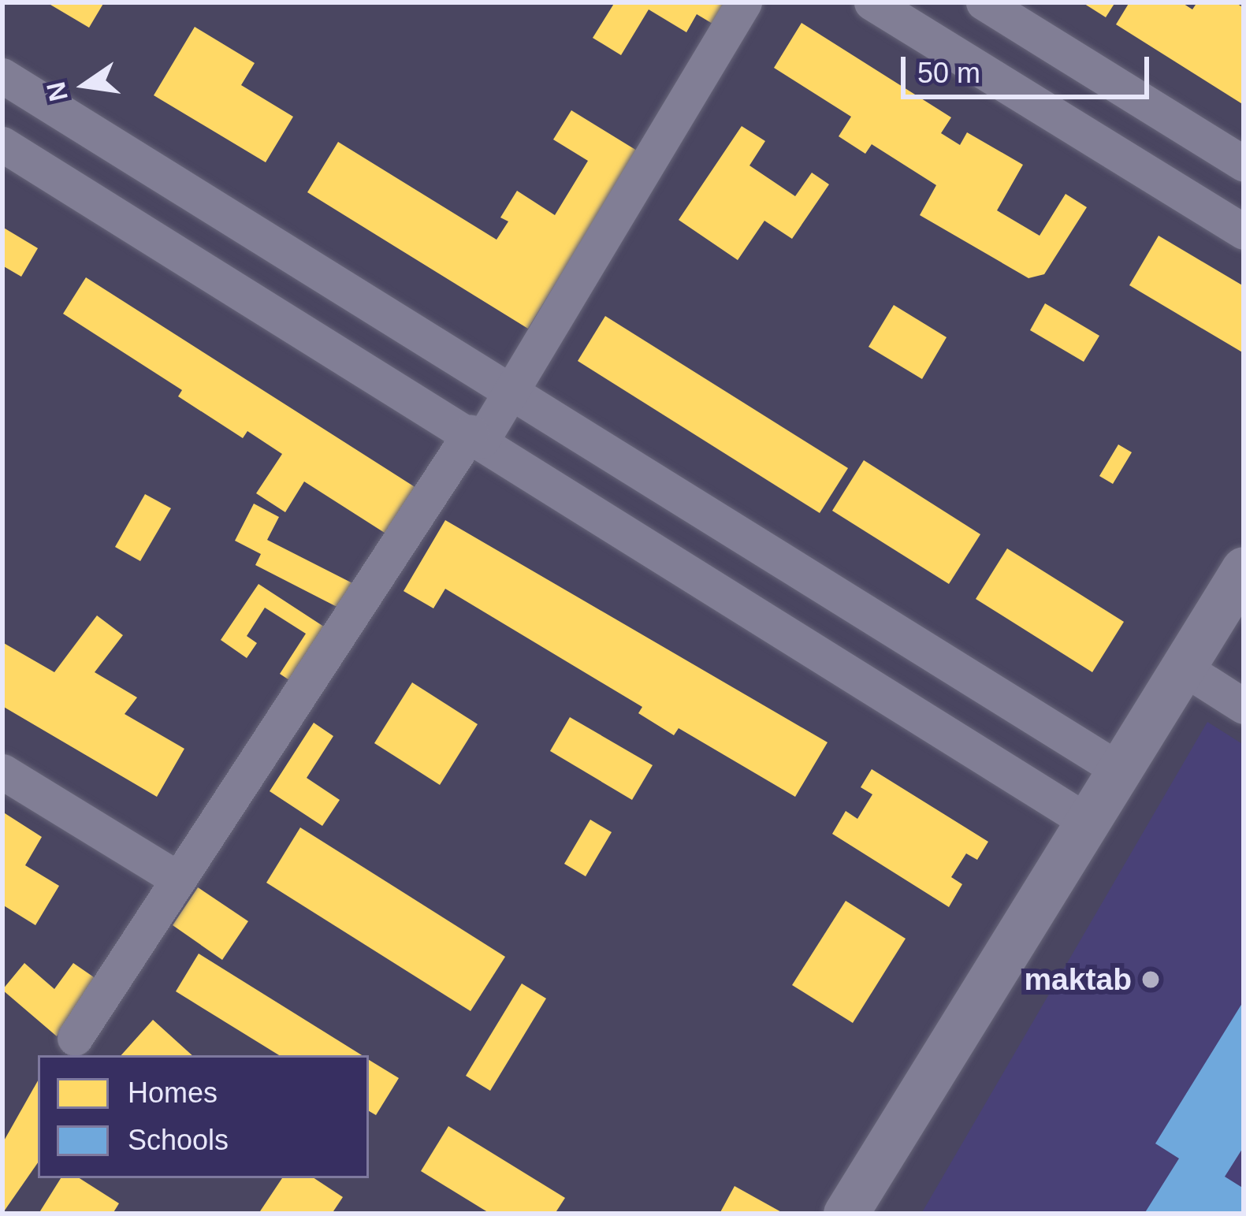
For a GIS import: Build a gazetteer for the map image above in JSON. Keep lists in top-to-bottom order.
{
  "places": ["maktab"],
  "legend": ["Homes", "Schools"],
  "scale_bar": "50 m",
  "north": "left"
}
